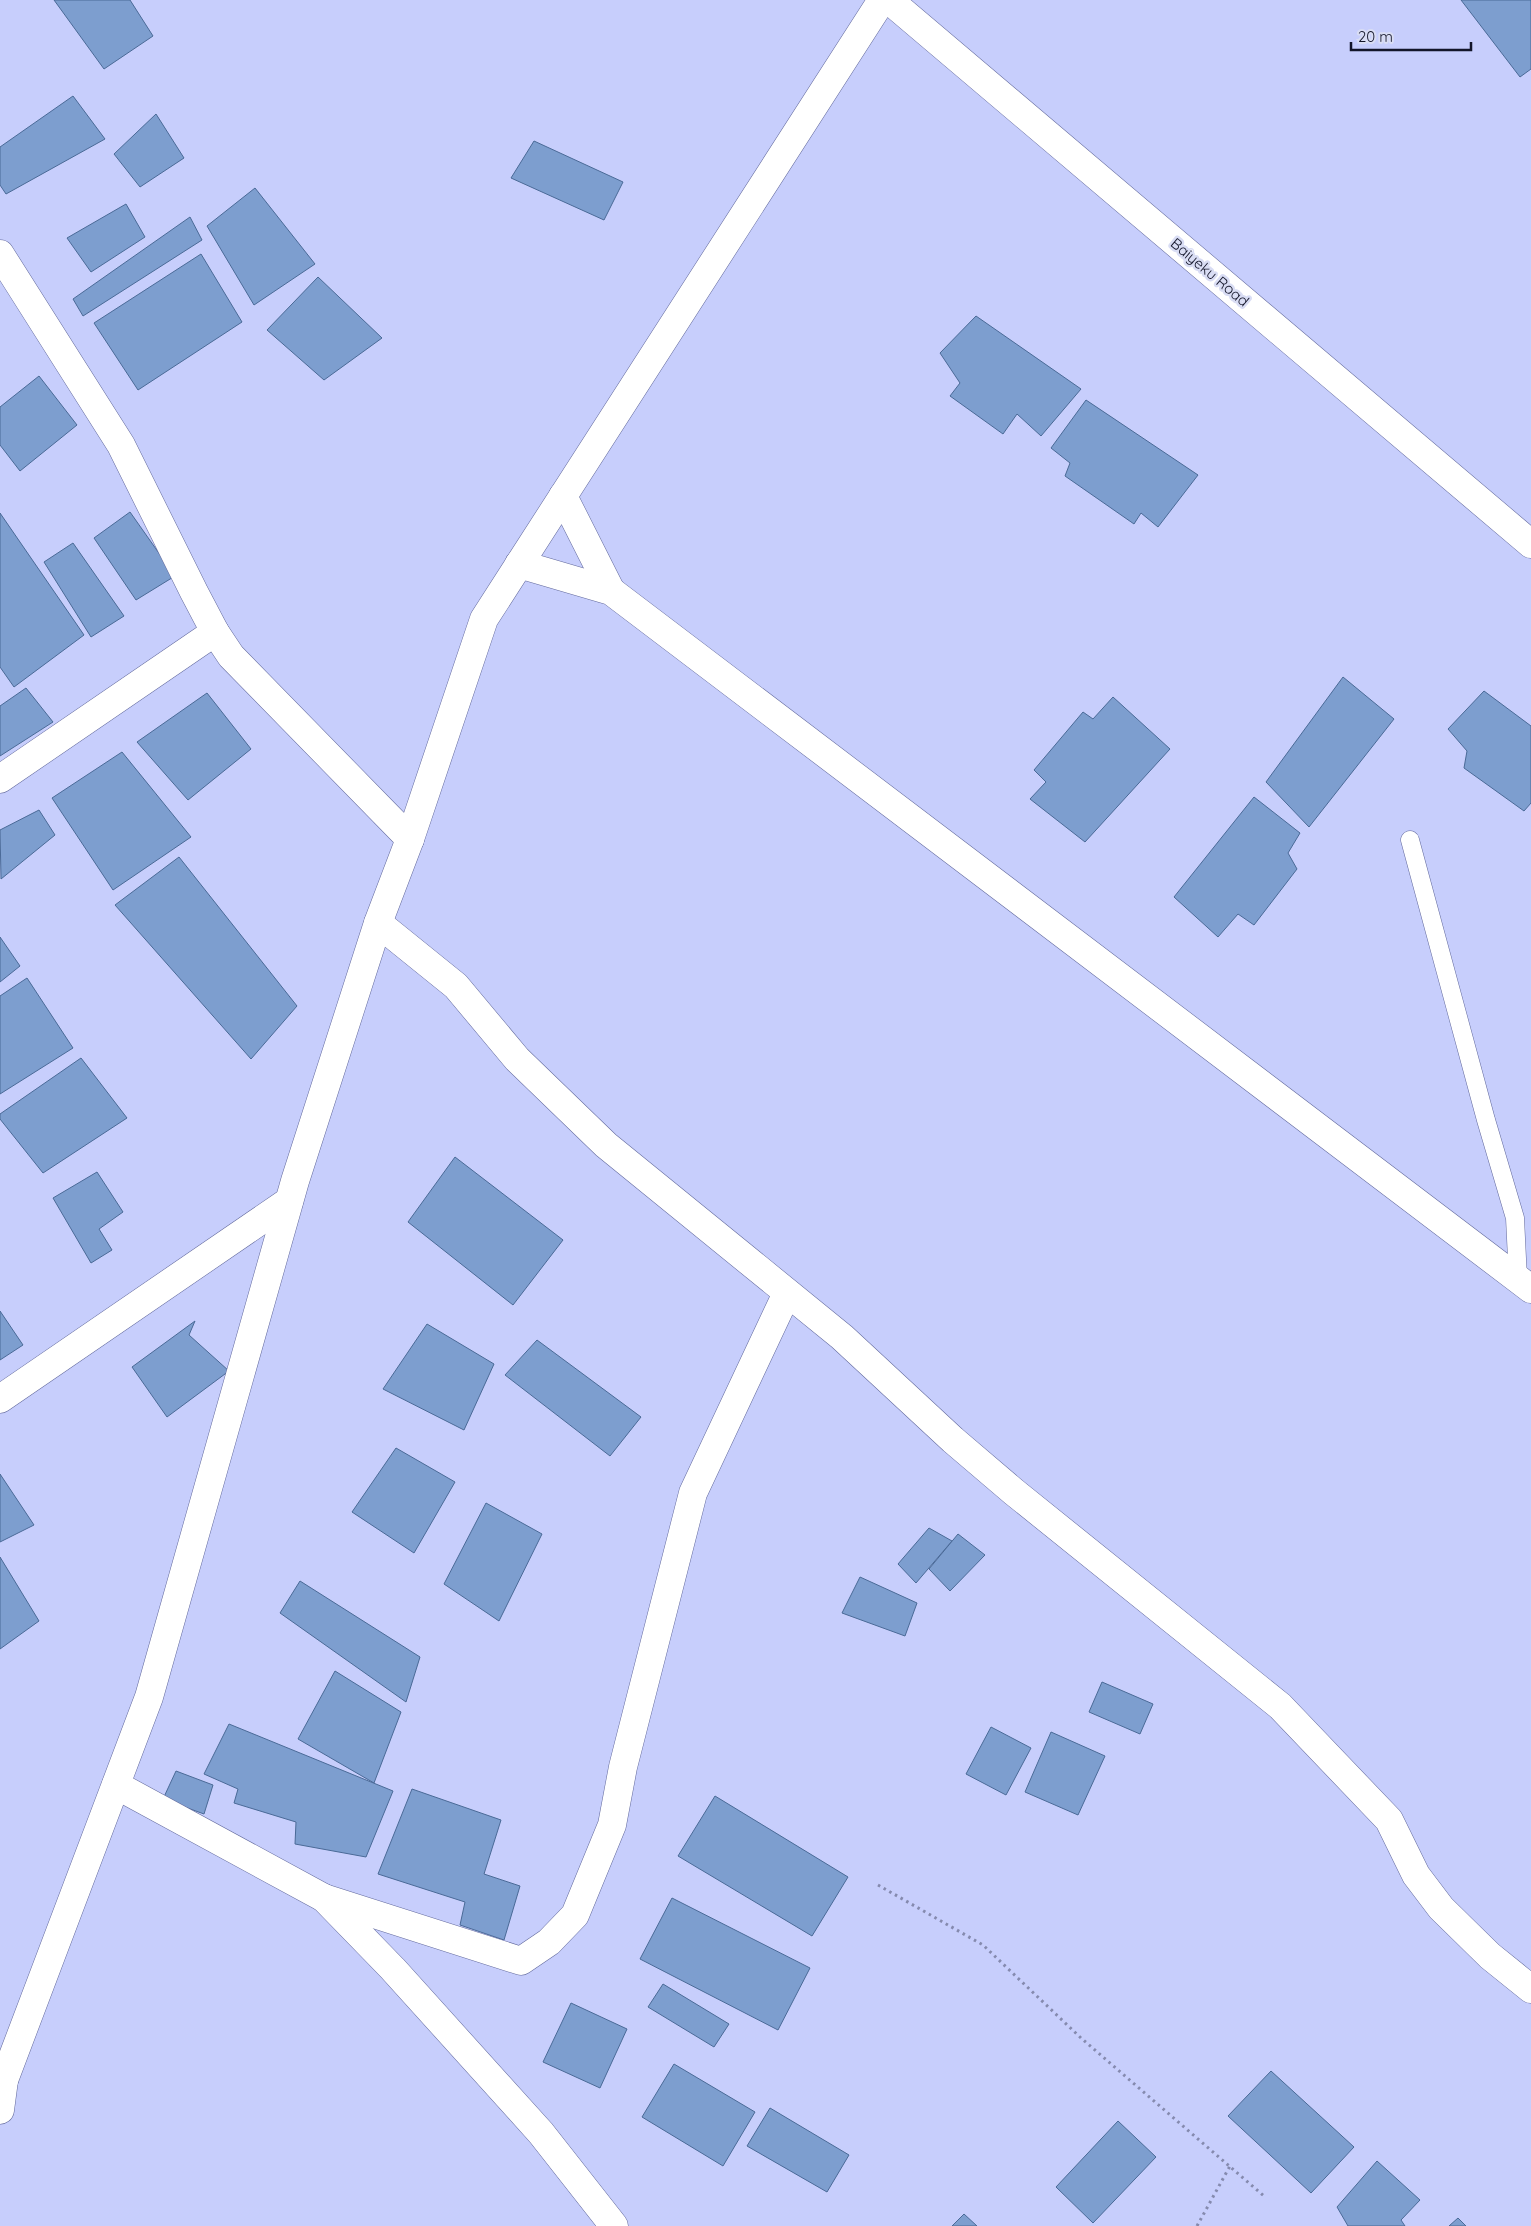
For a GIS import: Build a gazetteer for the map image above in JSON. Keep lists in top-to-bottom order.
{
  "streets": {
    "street": ["Baiyeku Road"]
  },
  "scale_bar": "20 m"
}
